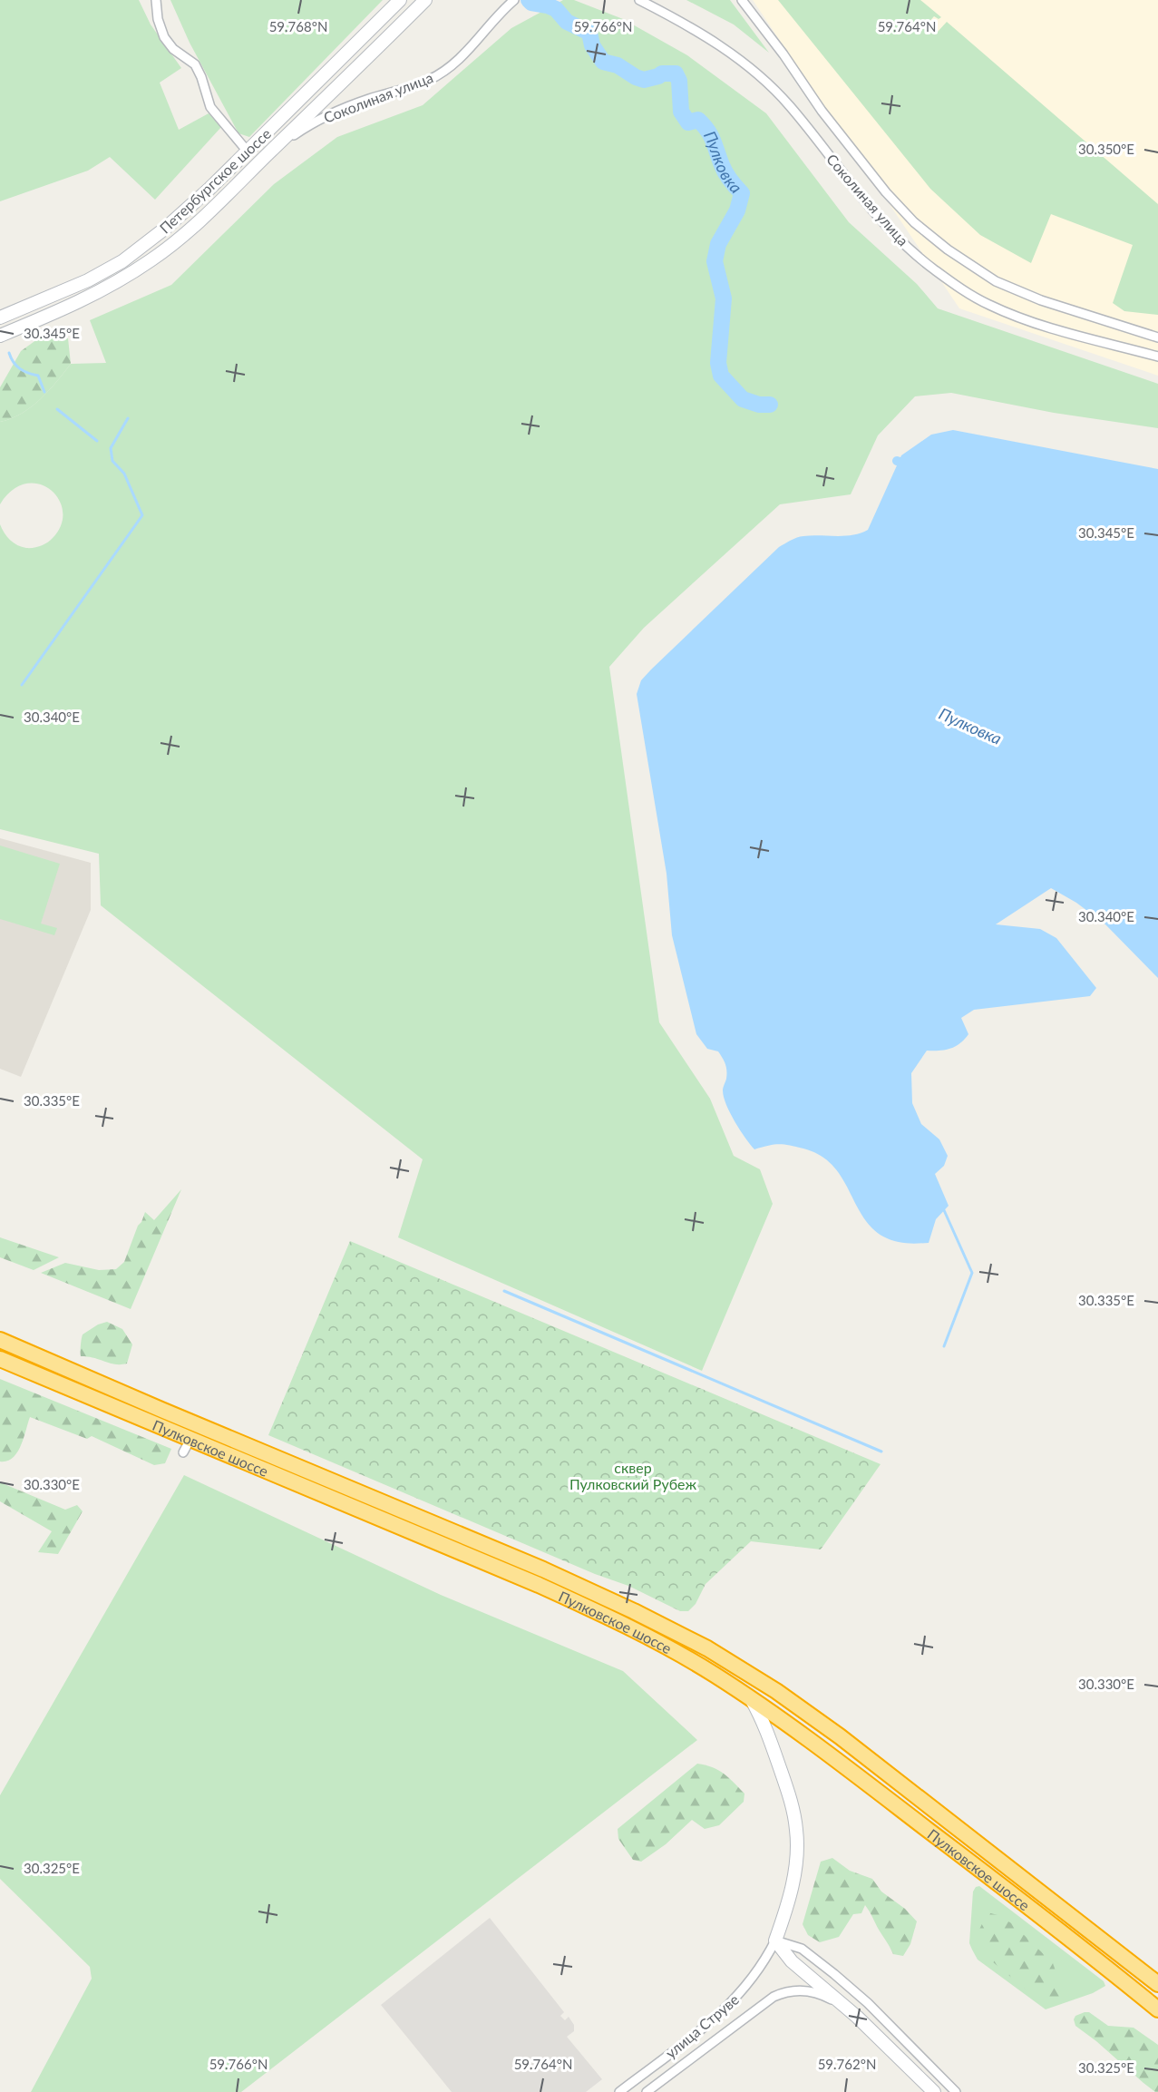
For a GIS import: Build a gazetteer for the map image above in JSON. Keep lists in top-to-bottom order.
{
  "streets": {
    "highway": ["Пулковское шоссе"],
    "main road": ["Петербургское шоссе", "улица Струве"],
    "street": ["Соколиная улица"]
  },
  "crossings": [
    ["Соколиная улица", "Петербургское шоссе"],
    ["Пулковское шоссе", "улица Струве"]
  ],
  "water": ["Пулковка"],
  "parks": ["сквер Пулковский Рубеж"],
  "coordinates": [
    "59.768°N",
    "59.766°N",
    "59.764°N",
    "30.350°E",
    "30.345°E",
    "30.340°E",
    "30.335°E",
    "30.330°E",
    "30.325°E",
    "59.762°N"
  ]
}
